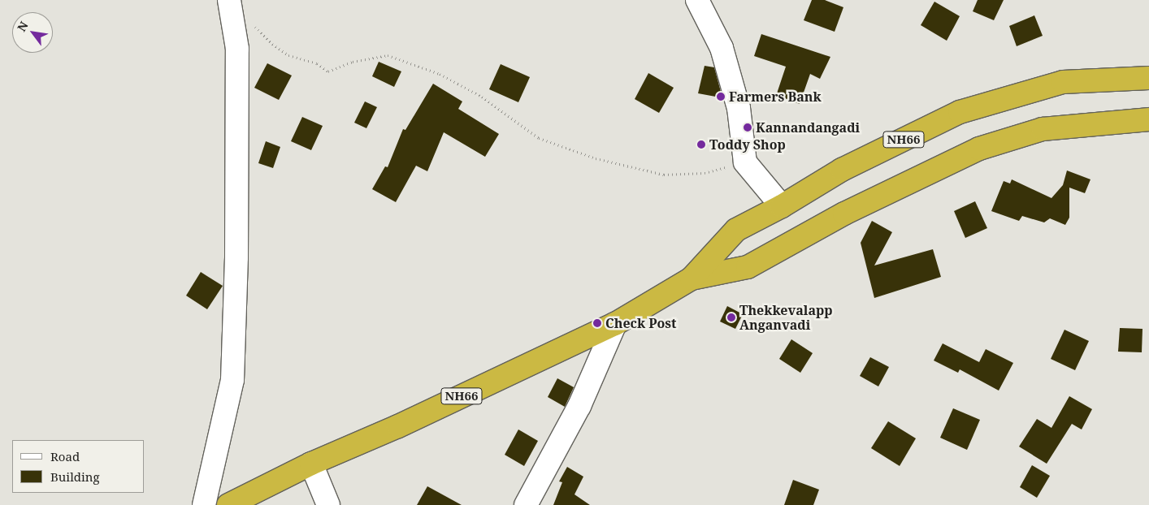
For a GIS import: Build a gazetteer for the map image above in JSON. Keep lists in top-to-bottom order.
{
  "streets": {
    "highway": ["NH66"]
  },
  "places": [
    "Farmers Bank",
    "Kannandangadi",
    "Toddy Shop",
    "Thekkevalapp Anganvadi",
    "Check Post"
  ],
  "legend": ["Road", "Building"],
  "north": "top left"
}
